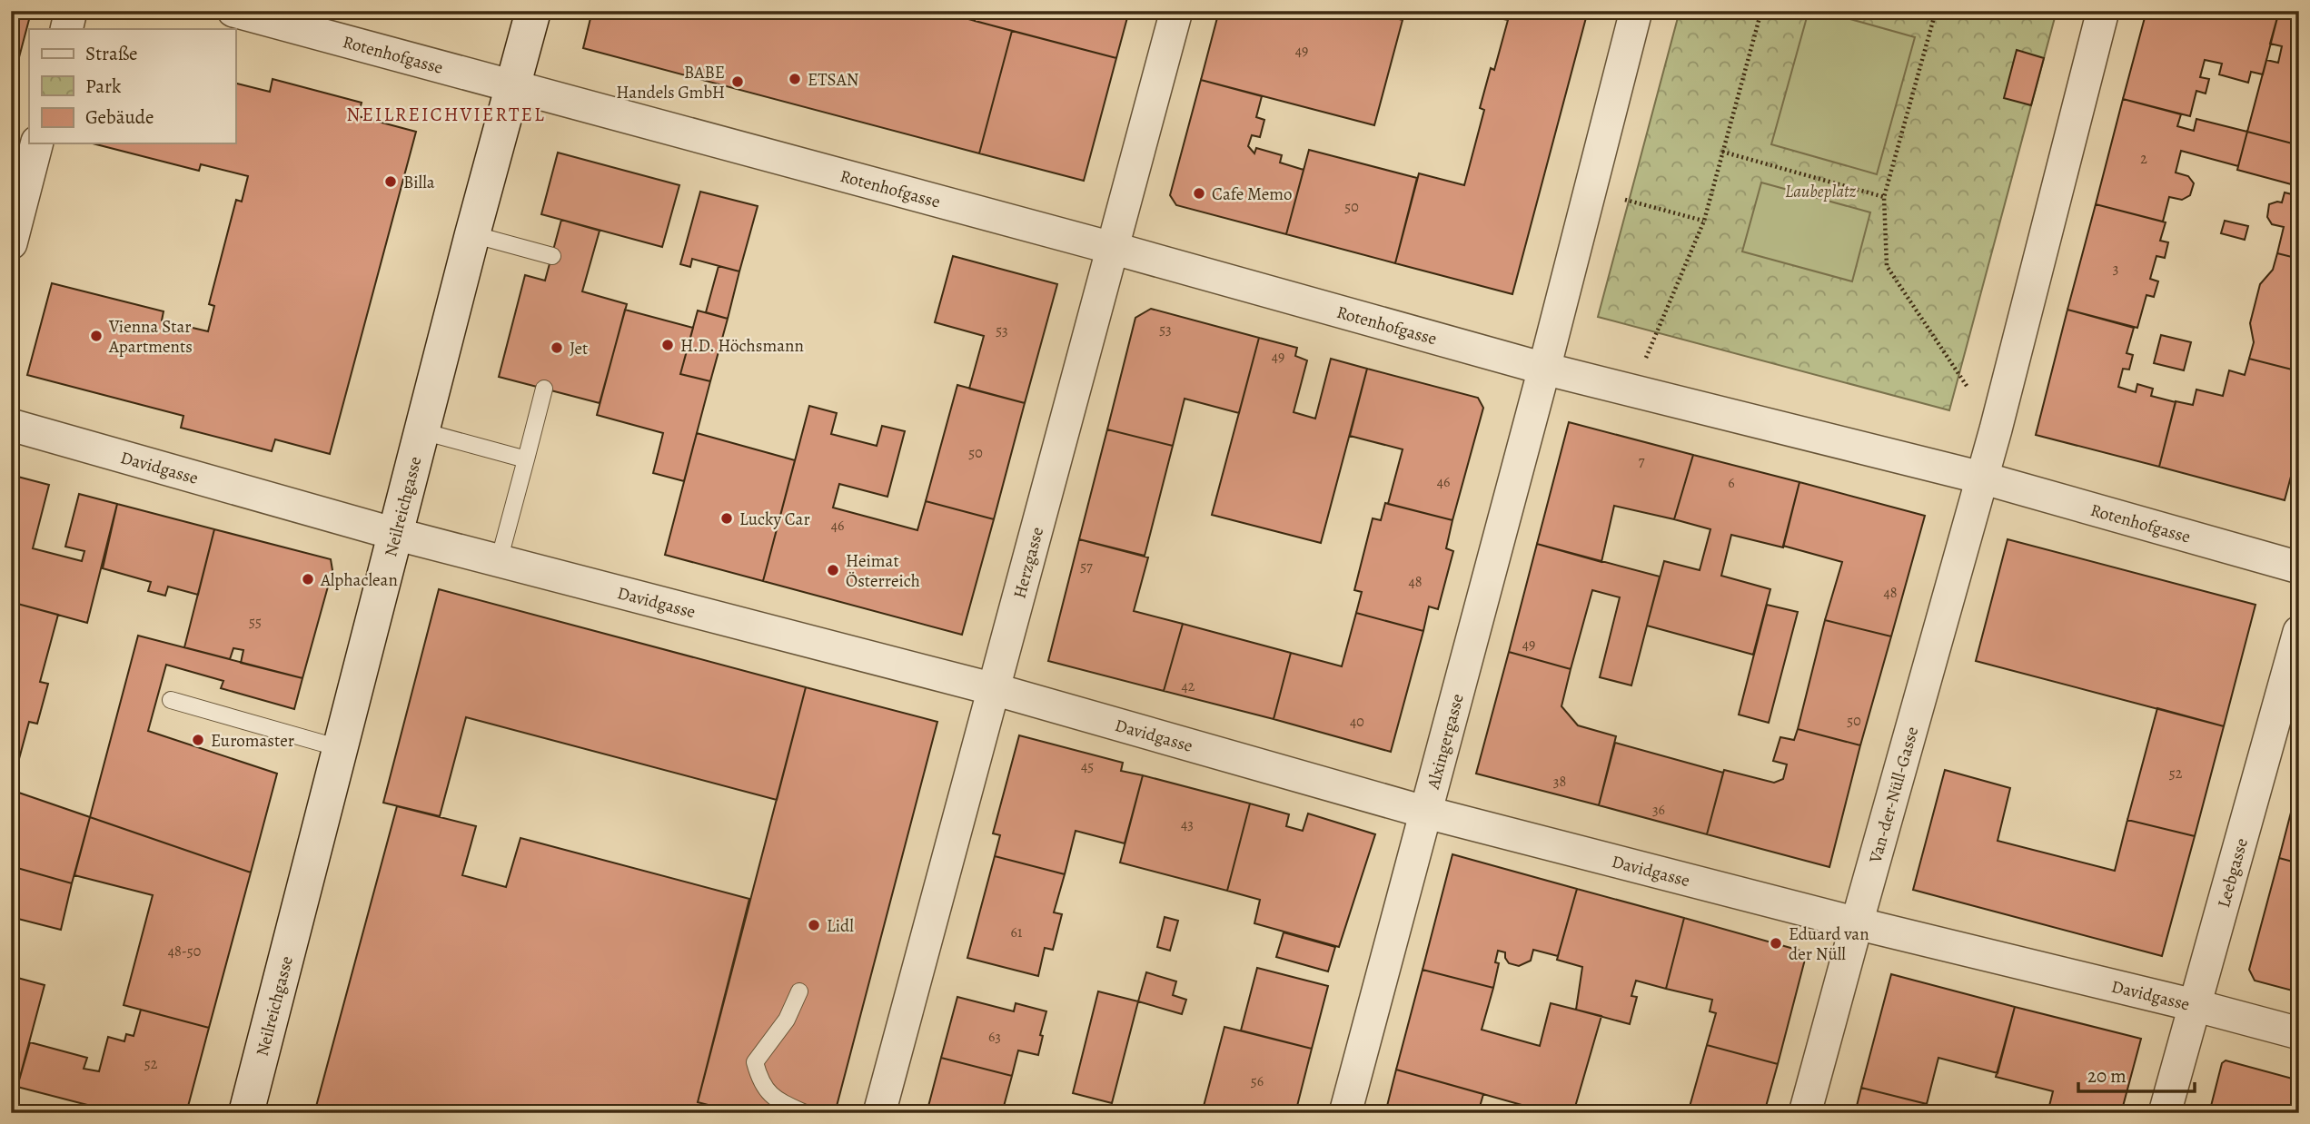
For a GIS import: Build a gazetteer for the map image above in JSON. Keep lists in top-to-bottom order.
{
  "streets": {
    "street": [
      "Rotenhofgasse",
      "Davidgasse",
      "Neilreichgasse",
      "Herzgasse",
      "Alxingergasse",
      "Van-der-Nüll-Gasse",
      "Leebgasse"
    ]
  },
  "crossings": [
    ["Rotenhofgasse", "Neilreichgasse"],
    ["Rotenhofgasse", "Herzgasse"],
    ["Rotenhofgasse", "Alxingergasse"],
    ["Rotenhofgasse", "Van-der-Nüll-Gasse"],
    ["Davidgasse", "Neilreichgasse"],
    ["Davidgasse", "Herzgasse"],
    ["Davidgasse", "Alxingergasse"],
    ["Davidgasse", "Van-der-Nüll-Gasse"],
    ["Davidgasse", "Leebgasse"]
  ],
  "districts": ["NEILREICHVIERTEL"],
  "parks": ["Laubeplatz"],
  "places": [
    "ETSAN",
    "BABE Handels GmbH",
    "Billa",
    "Cafe Memo",
    "Vienna Star Apartments",
    "H.D. Höchsmann",
    "Jet",
    "Lucky Car",
    "Heimat Österreich",
    "Alphaclean",
    "Euromaster",
    "Lidl",
    "Eduard van der Nüll"
  ],
  "house_numbers": [
    "49",
    "2",
    "50",
    "3",
    "53",
    "53",
    "49",
    "50",
    "7",
    "46",
    "6",
    "46",
    "57",
    "48",
    "48",
    "55",
    "49",
    "42",
    "50",
    "40",
    "45",
    "52",
    "38",
    "36",
    "43",
    "61",
    "48-50",
    "63",
    "52",
    "56"
  ],
  "legend": ["Straße", "Park", "Gebäude"],
  "scale_bar": "20 m"
}
